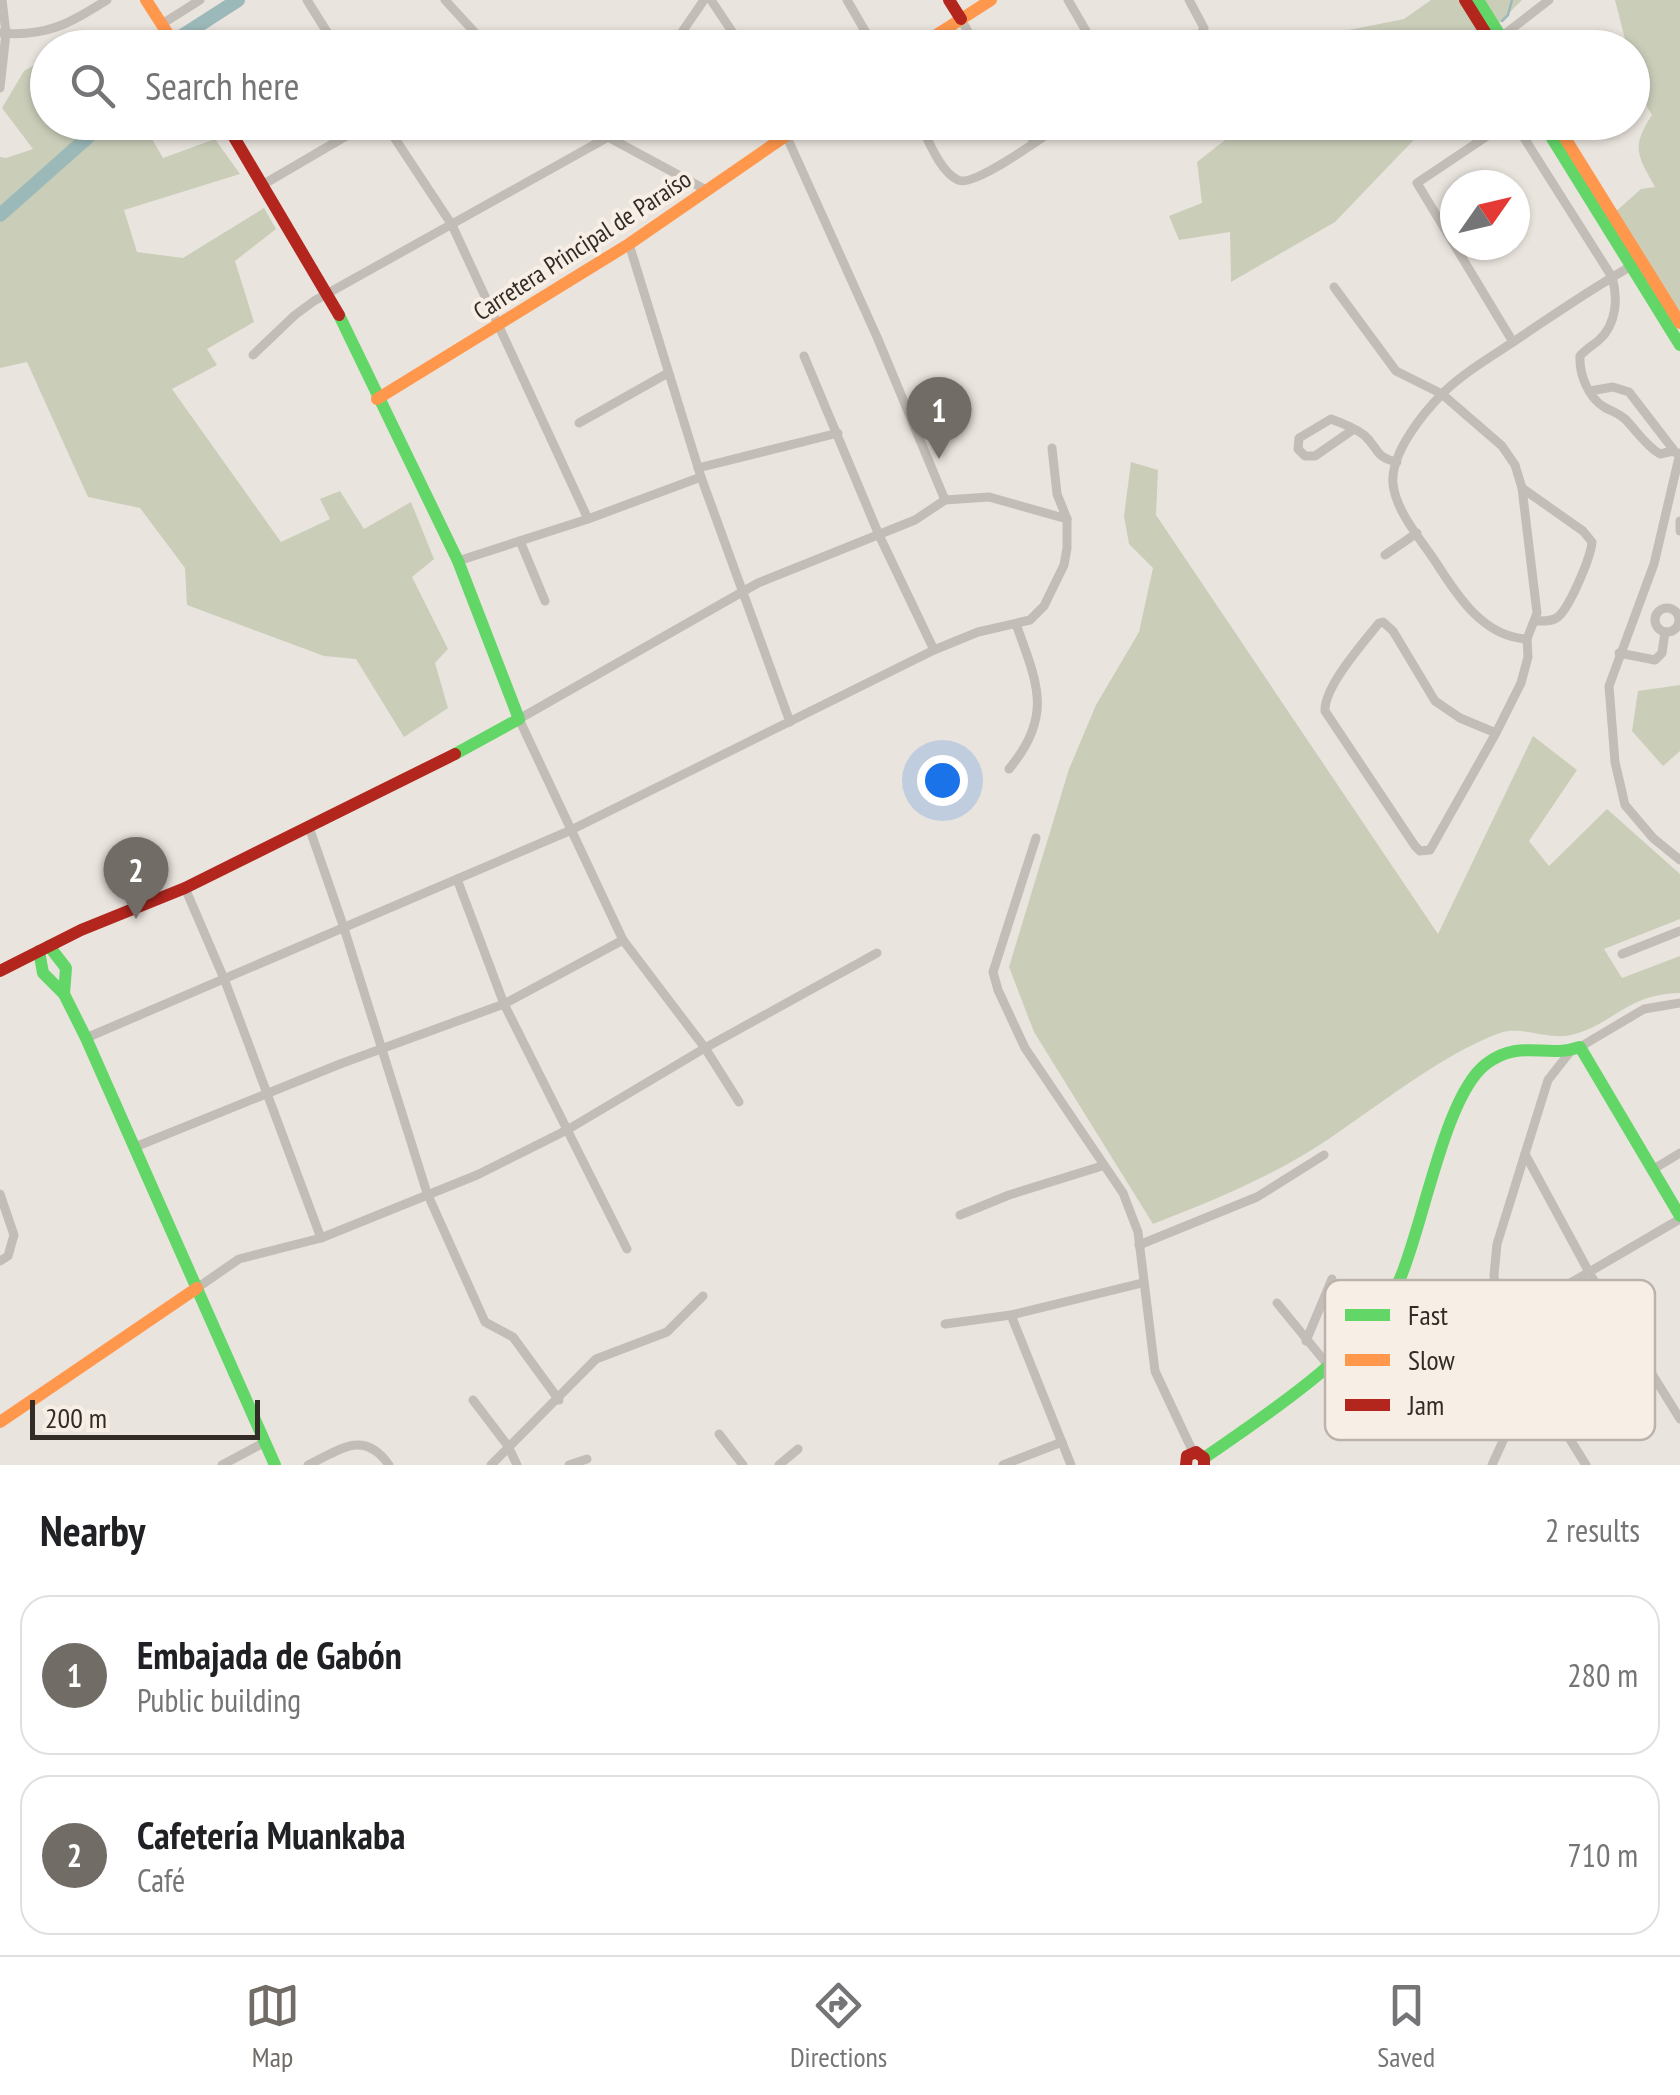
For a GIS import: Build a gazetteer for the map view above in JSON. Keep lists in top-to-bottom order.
{
  "streets": {
    "street": ["Carretera Principal de Paraíso"]
  },
  "legend": ["Fast", "Slow", "Jam"],
  "scale_bar": "200 m",
  "north": "top right",
  "page": {
    "search": "Search here",
    "pins": ["1", "2"],
    "scale": "200 m",
    "heading": ["Nearby", "2 results"],
    "list": [
      {
        "mark": "1",
        "name": "Embajada de Gabón",
        "note": "Public building",
        "value": "280 m"
      },
      {
        "mark": "2",
        "name": "Cafetería Muankaba",
        "note": "Café",
        "value": "710 m"
      }
    ],
    "nav": ["Map", "Directions", "Saved"]
  }
}
